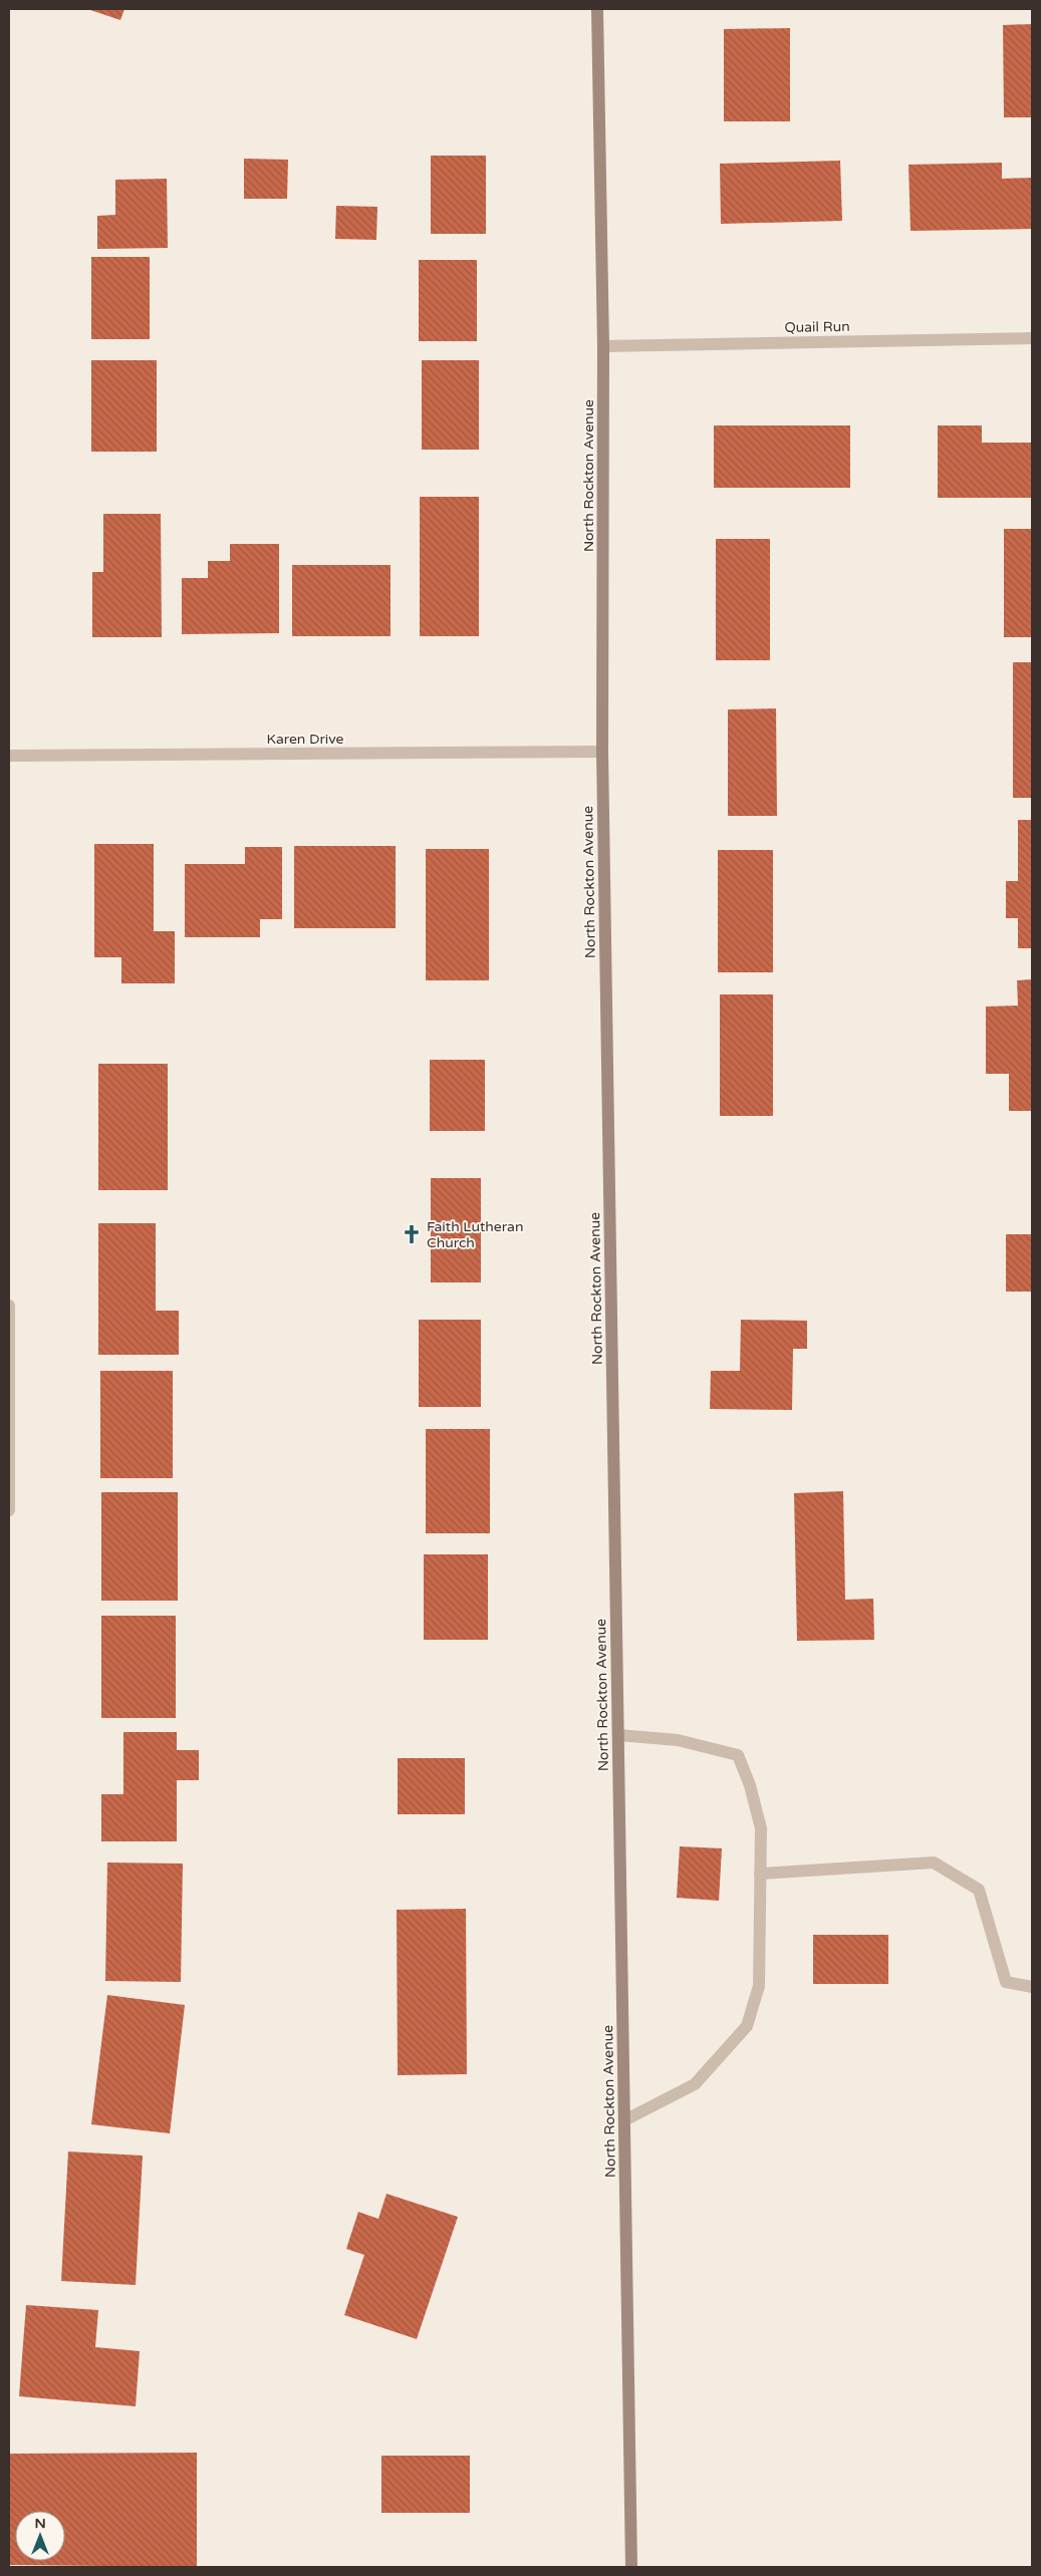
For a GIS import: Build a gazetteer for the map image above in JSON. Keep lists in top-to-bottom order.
{
  "streets": {
    "main road": ["North Rockton Avenue"],
    "street": ["Quail Run", "Karen Drive"]
  },
  "crossings": [
    ["Quail Run", "North Rockton Avenue"],
    ["North Rockton Avenue", "Karen Drive"]
  ],
  "places": {
    "church": ["Faith Lutheran Church"]
  },
  "north": "top"
}
